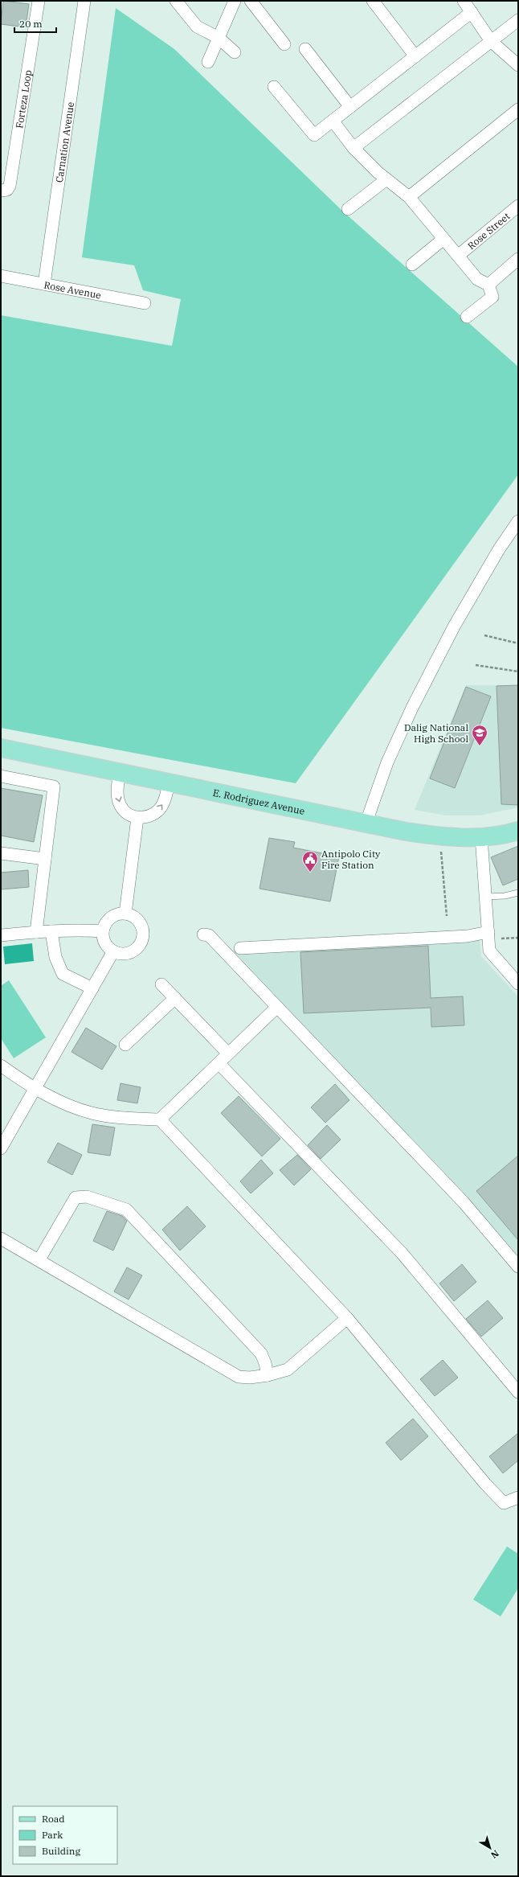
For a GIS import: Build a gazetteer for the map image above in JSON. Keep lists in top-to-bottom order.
{
  "streets": {
    "main road": ["E. Rodriguez Avenue"],
    "street": [
      "Forteza Loop",
      "Carnation Avenue",
      "Rose Street",
      "Rose Avenue"
    ]
  },
  "crossings": [
    ["Carnation Avenue", "Rose Avenue"]
  ],
  "places": {
    "school or university": ["Dalig National High School"],
    "public building": ["Antipolo City Fire Station"]
  },
  "legend": ["Road", "Park", "Building"],
  "scale_bar": "20 m",
  "north": "bottom right"
}
